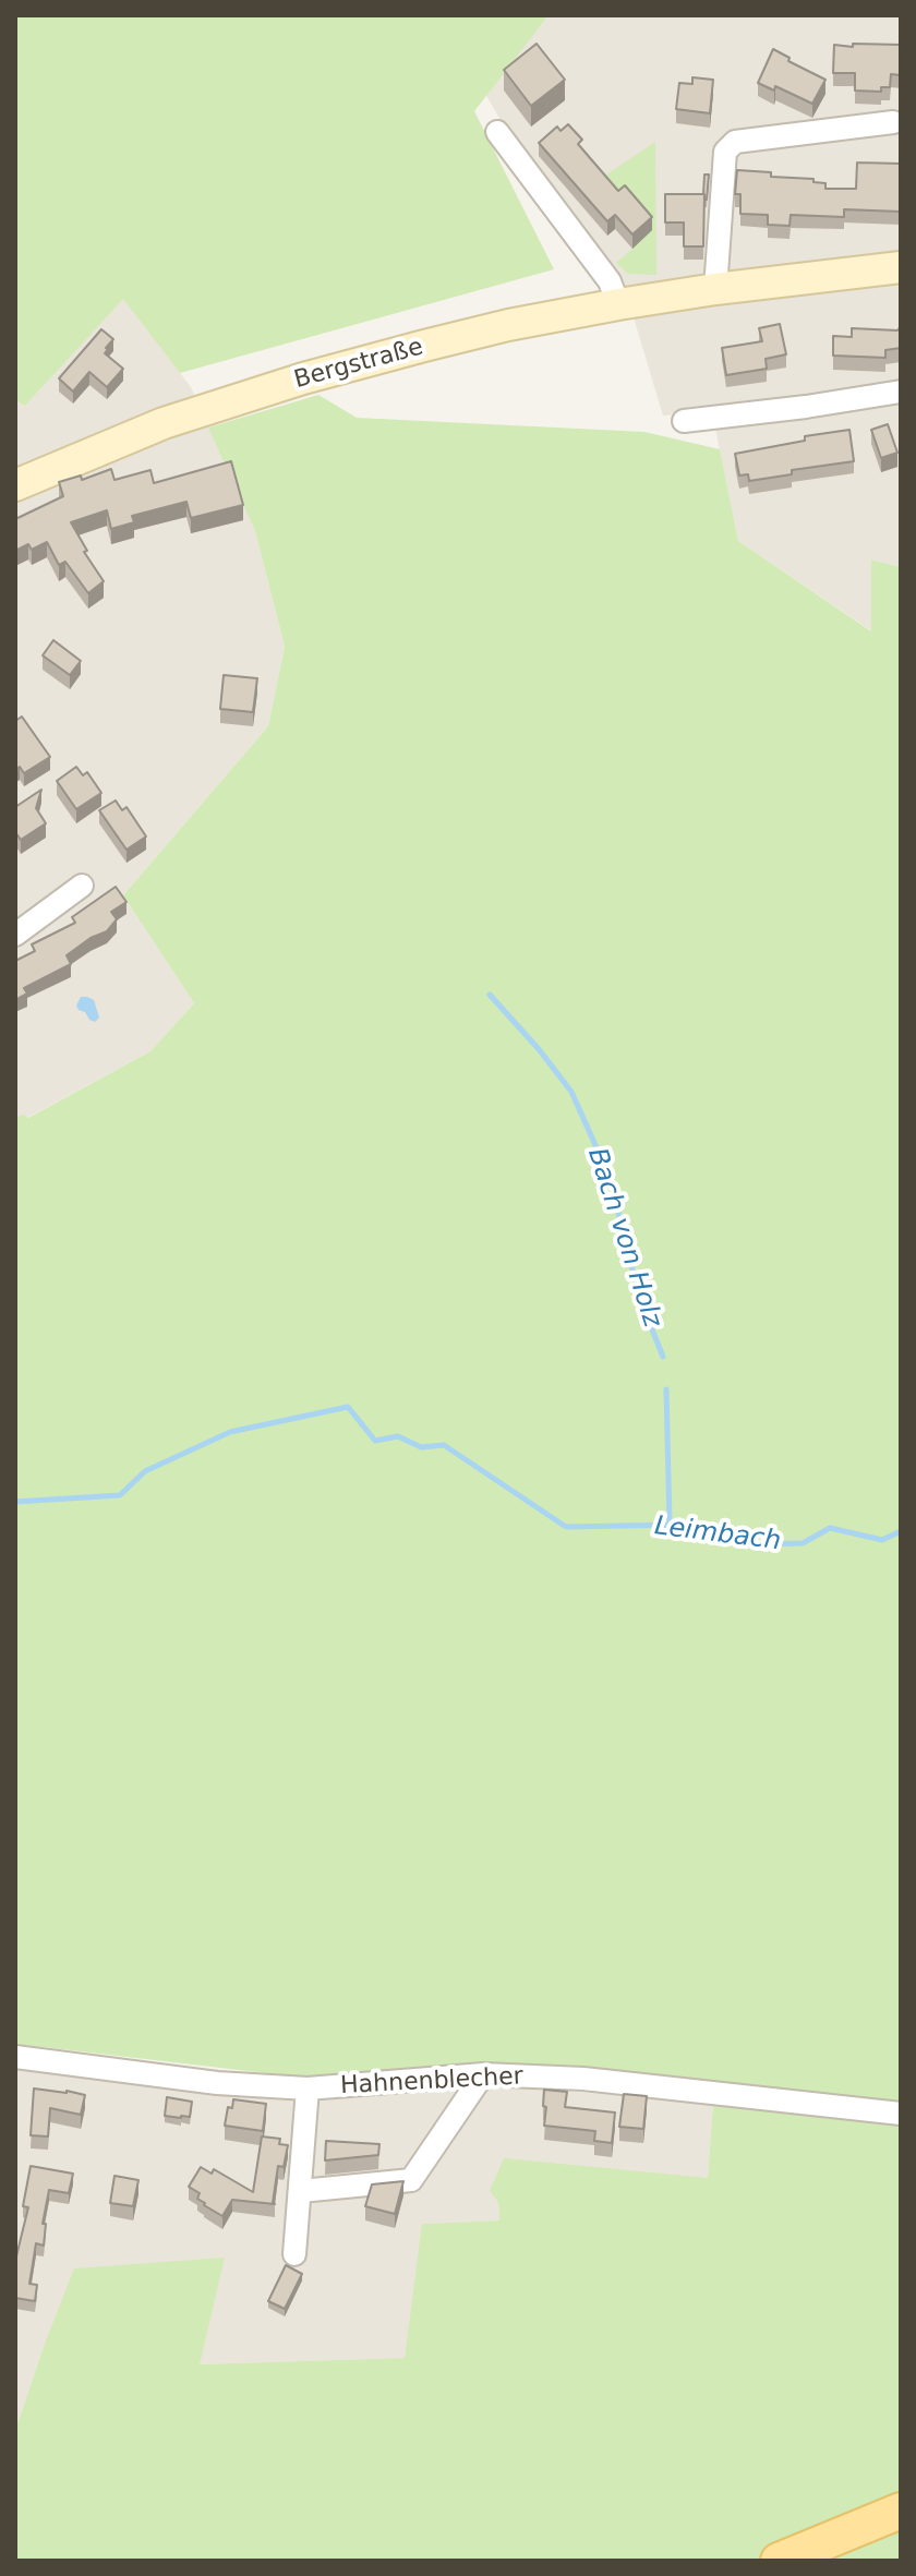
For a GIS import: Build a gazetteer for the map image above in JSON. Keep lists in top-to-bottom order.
{
  "streets": {
    "street": ["Bergstraße", "Hahnenblecher"]
  },
  "water": ["Bach von Holz", "Leimbach"]
}
